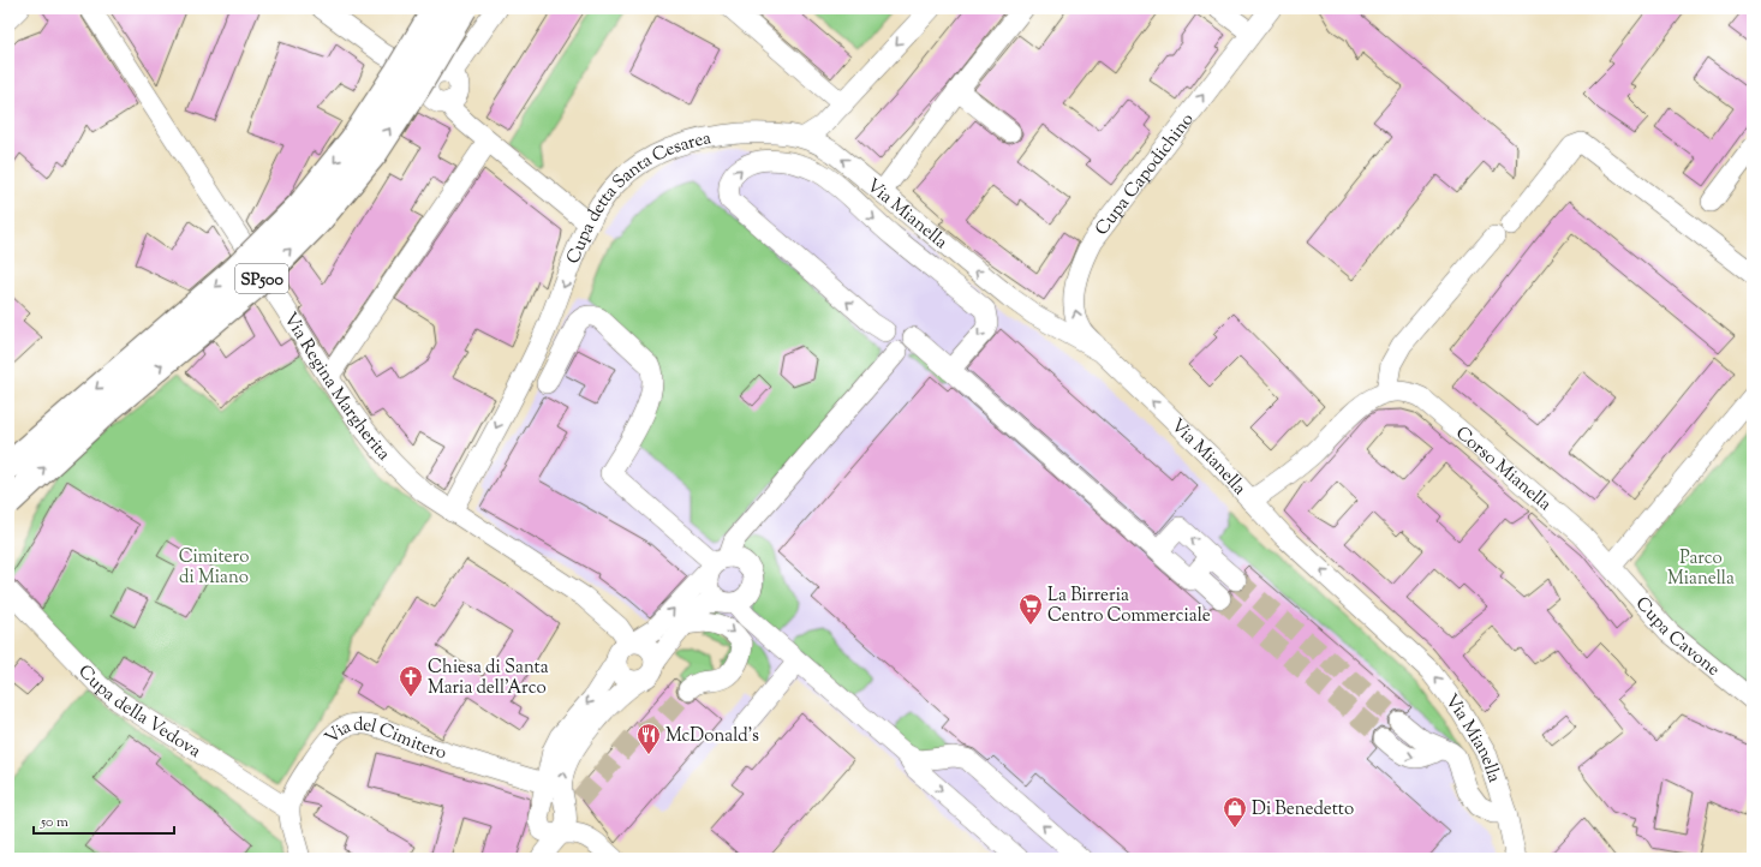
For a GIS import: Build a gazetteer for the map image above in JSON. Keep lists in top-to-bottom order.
{
  "streets": {
    "highway": ["SP500"],
    "street": [
      "Cupa Capodichino",
      "Cupa detta Santa Cesarea",
      "Via Mianella",
      "Via Regina Margherita",
      "Corso Mianella",
      "Cupa Cavone",
      "Cupa della Vedova",
      "Via del Cimitero"
    ]
  },
  "crossings": [
    ["Cupa Capodichino", "Via Mianella"],
    ["Cupa detta Santa Cesarea", "Via Mianella"],
    ["Cupa detta Santa Cesarea", "Via Regina Margherita"],
    ["Corso Mianella", "Cupa Cavone"],
    ["Cupa della Vedova", "Via del Cimitero"]
  ],
  "one_way": ["Cupa Capodichino"],
  "parks": ["Cimitero di Miano", "Parco Mianella"],
  "places": {
    "supermarket": ["La Birreria Centro Commerciale"],
    "church": ["Chiesa di Santa Maria dell'Arco"],
    "restaurant": ["McDonald's"],
    "shop": ["Di Benedetto"]
  },
  "scale_bar": "50 m"
}
